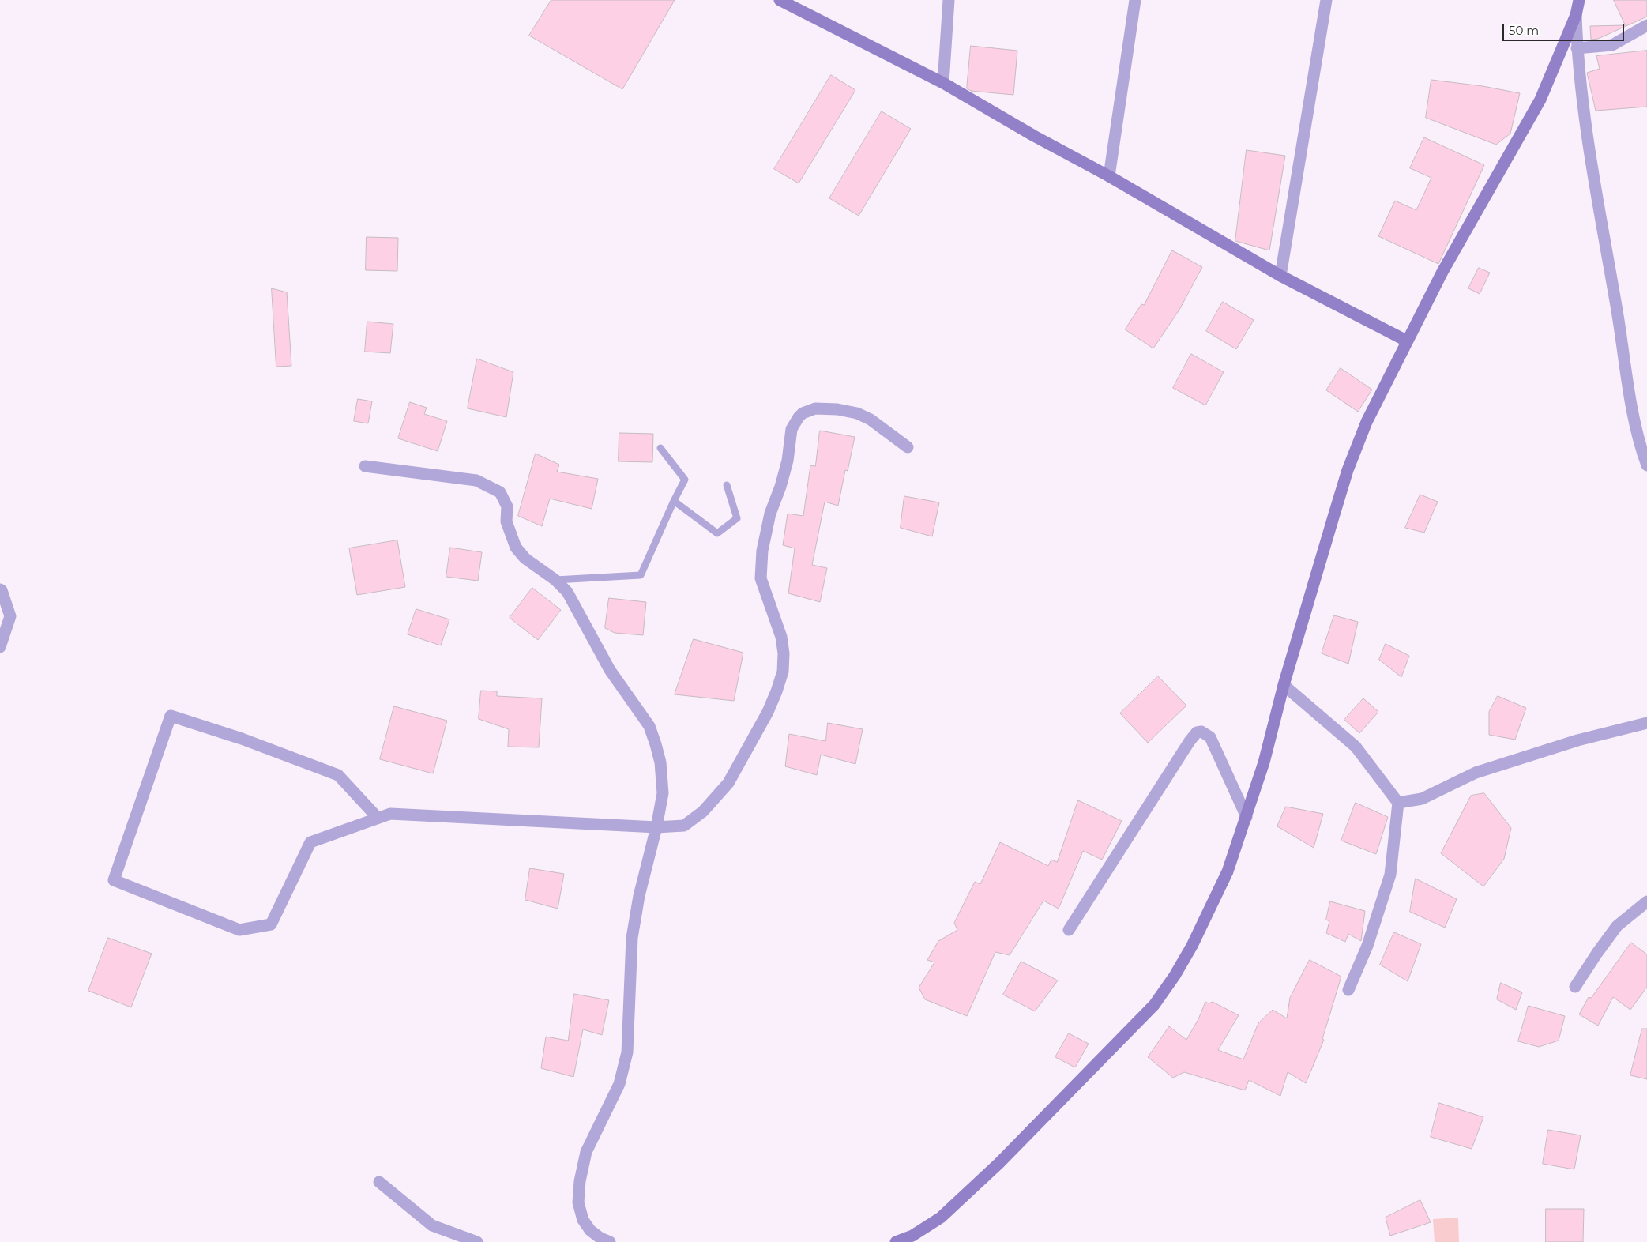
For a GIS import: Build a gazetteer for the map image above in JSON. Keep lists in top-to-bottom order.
{
  "scale_bar": "50 m"
}
